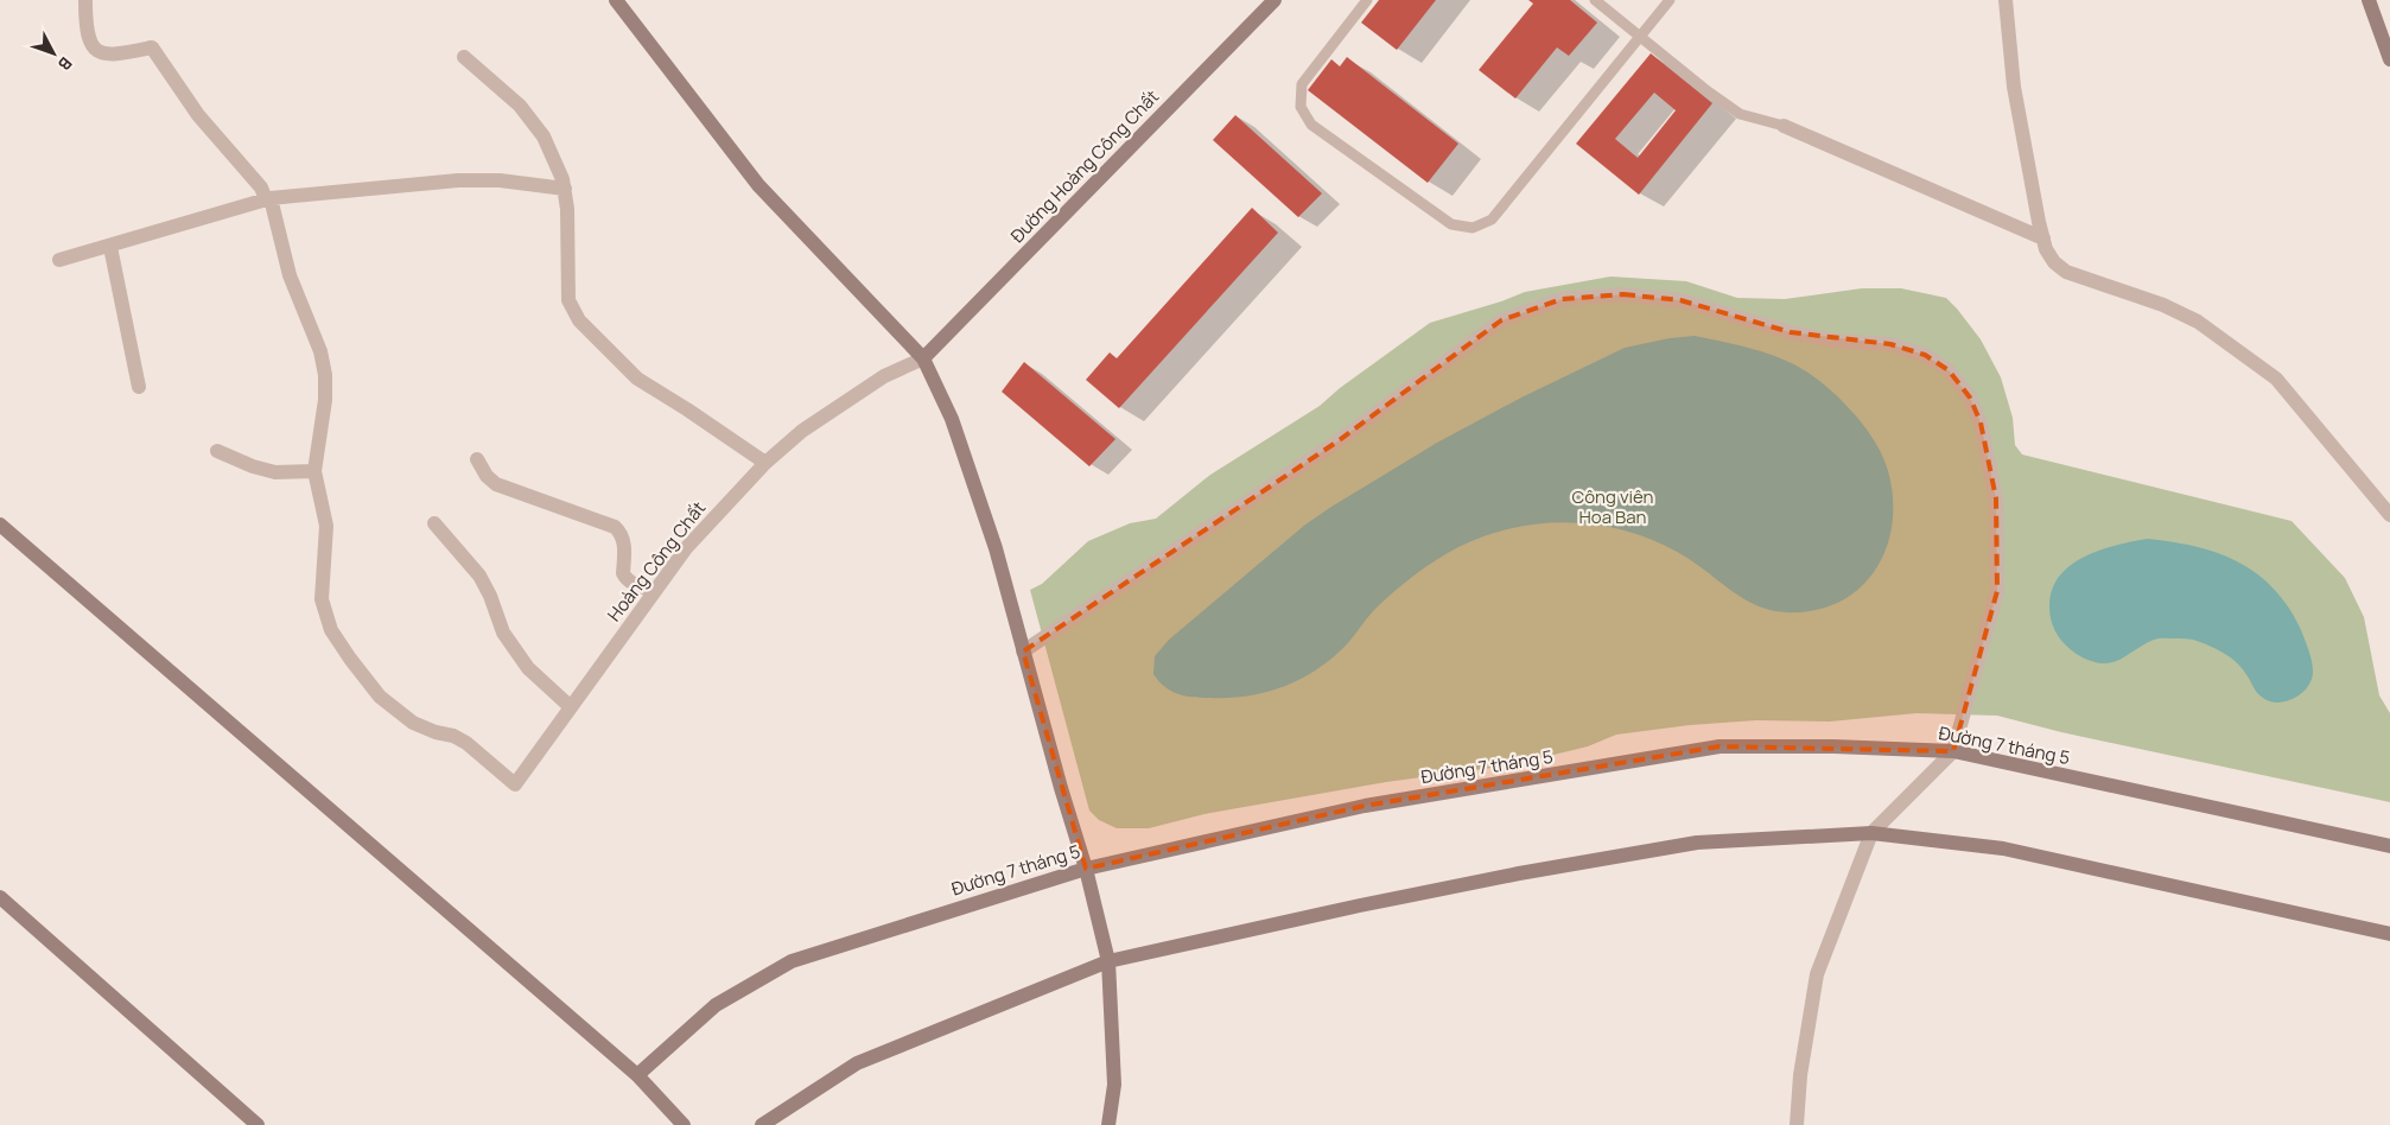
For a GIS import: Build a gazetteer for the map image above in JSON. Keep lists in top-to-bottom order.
{
  "streets": {
    "street": ["Đường Hoàng Công Chất", "Hoàng Công Chất", "Đường 7 tháng 5"]
  },
  "crossings": [
    ["Đường Hoàng Công Chất", "Hoàng Công Chất"]
  ],
  "parks": ["Công viên Hoa Ban"],
  "north": "bottom right"
}
